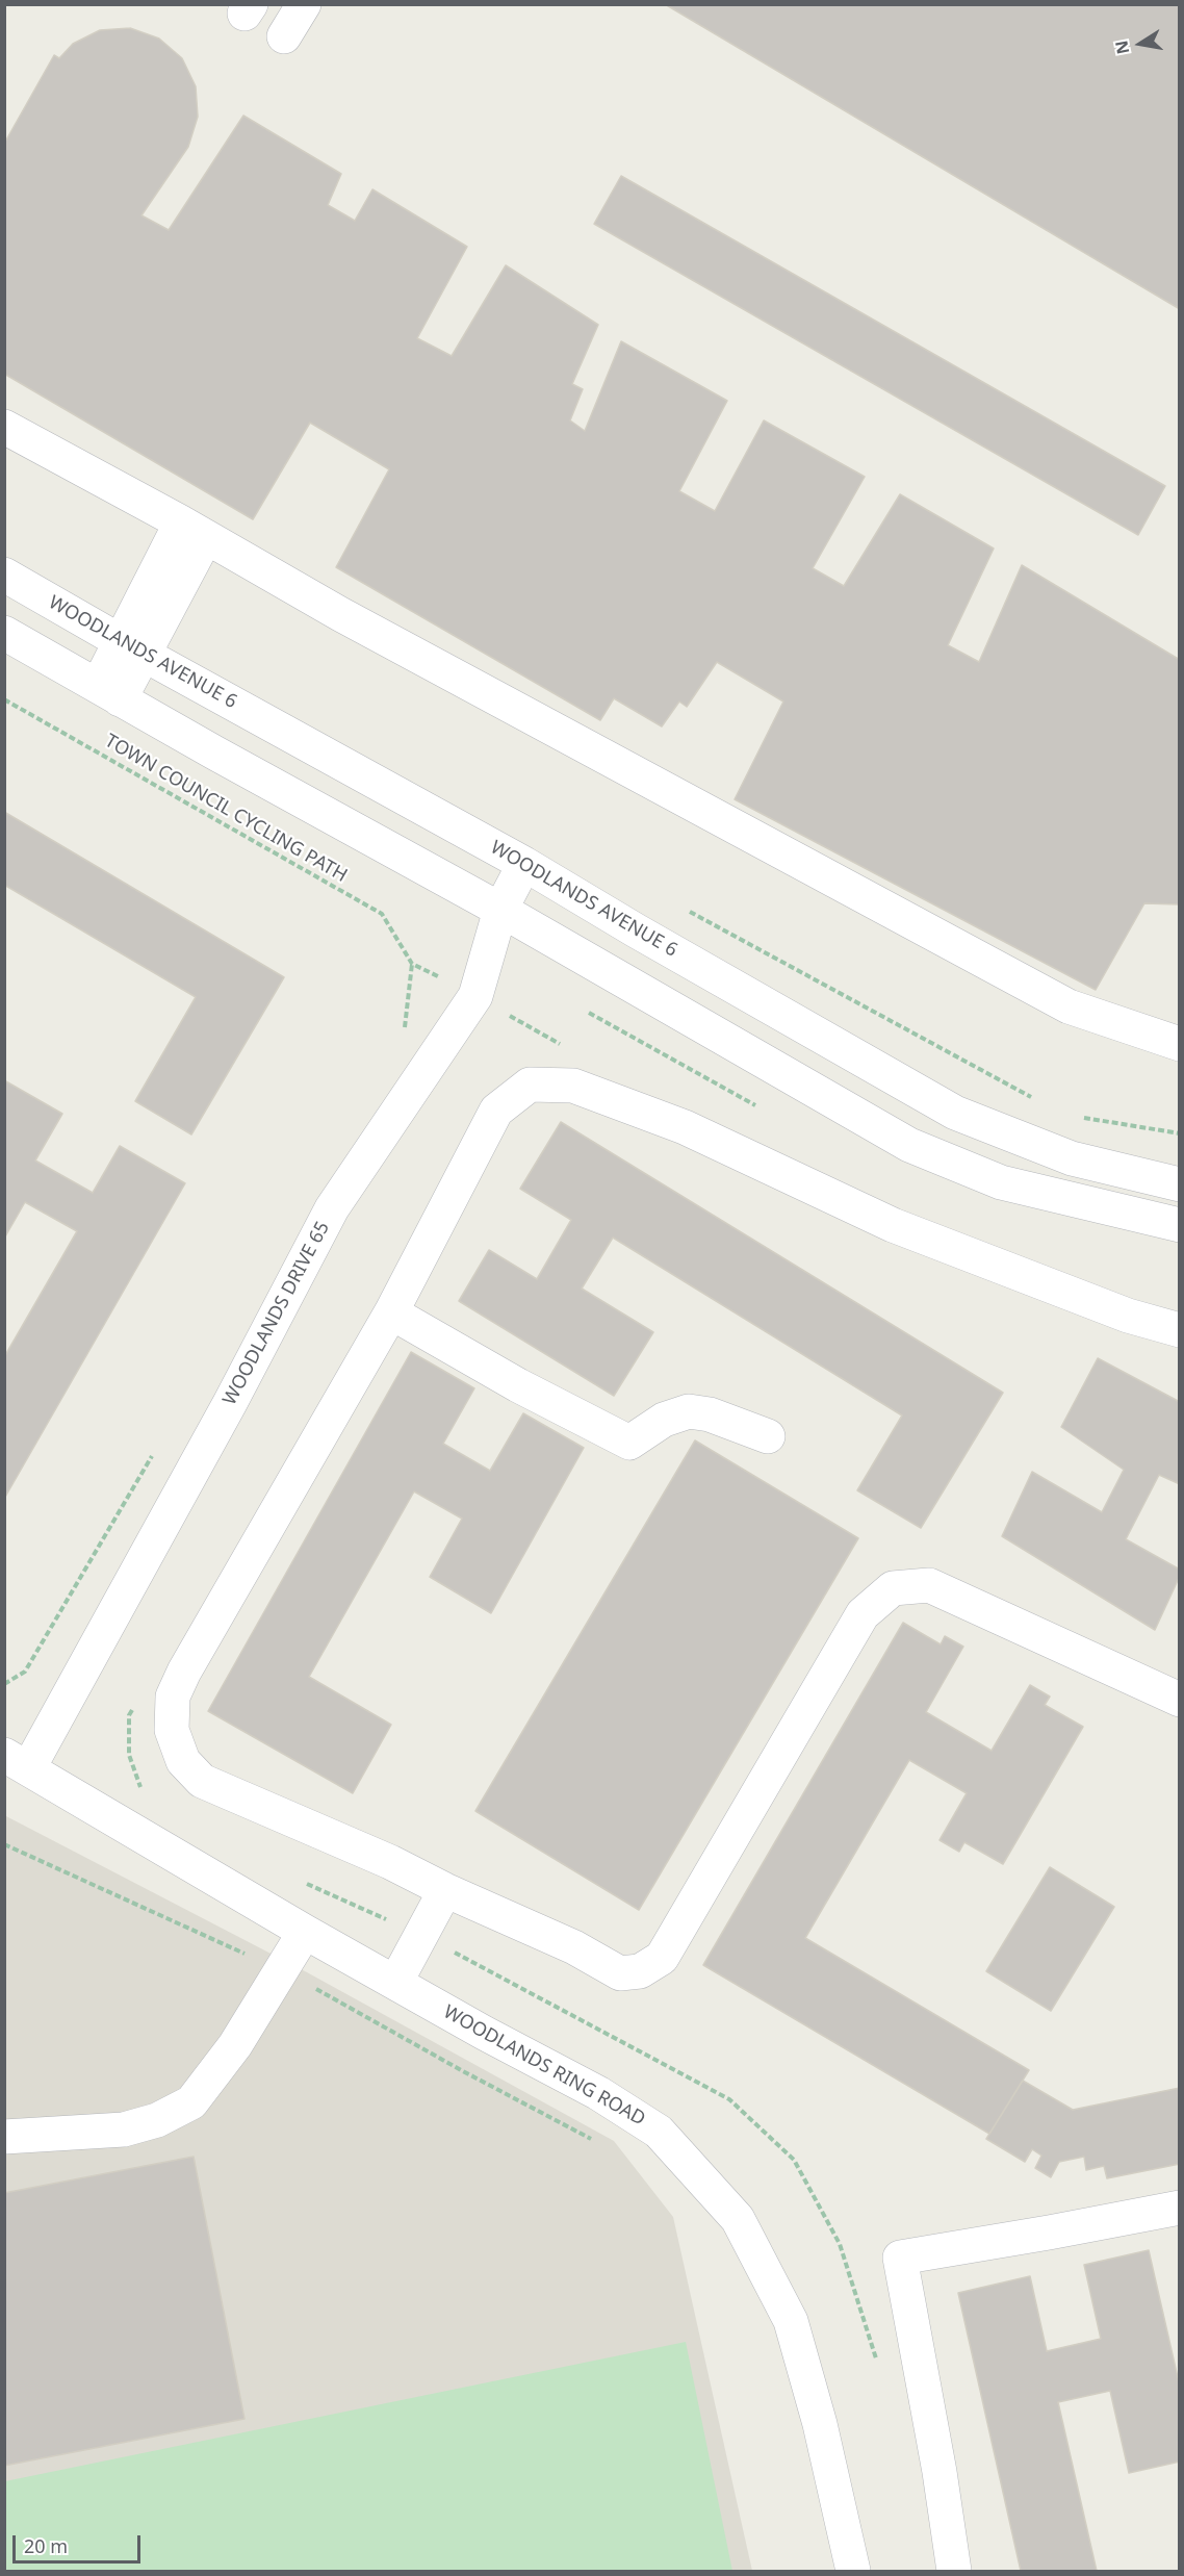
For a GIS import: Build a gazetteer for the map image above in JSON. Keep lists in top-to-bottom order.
{
  "streets": {
    "street": ["WOODLANDS AVENUE 6", "WOODLANDS DRIVE 65", "WOODLANDS RING ROAD"],
    "path": ["TOWN COUNCIL CYCLING PATH"]
  },
  "crossings": [
    ["WOODLANDS AVENUE 6", "WOODLANDS DRIVE 65"],
    ["WOODLANDS DRIVE 65", "WOODLANDS RING ROAD"]
  ],
  "scale_bar": "20 m",
  "north": "left"
}
